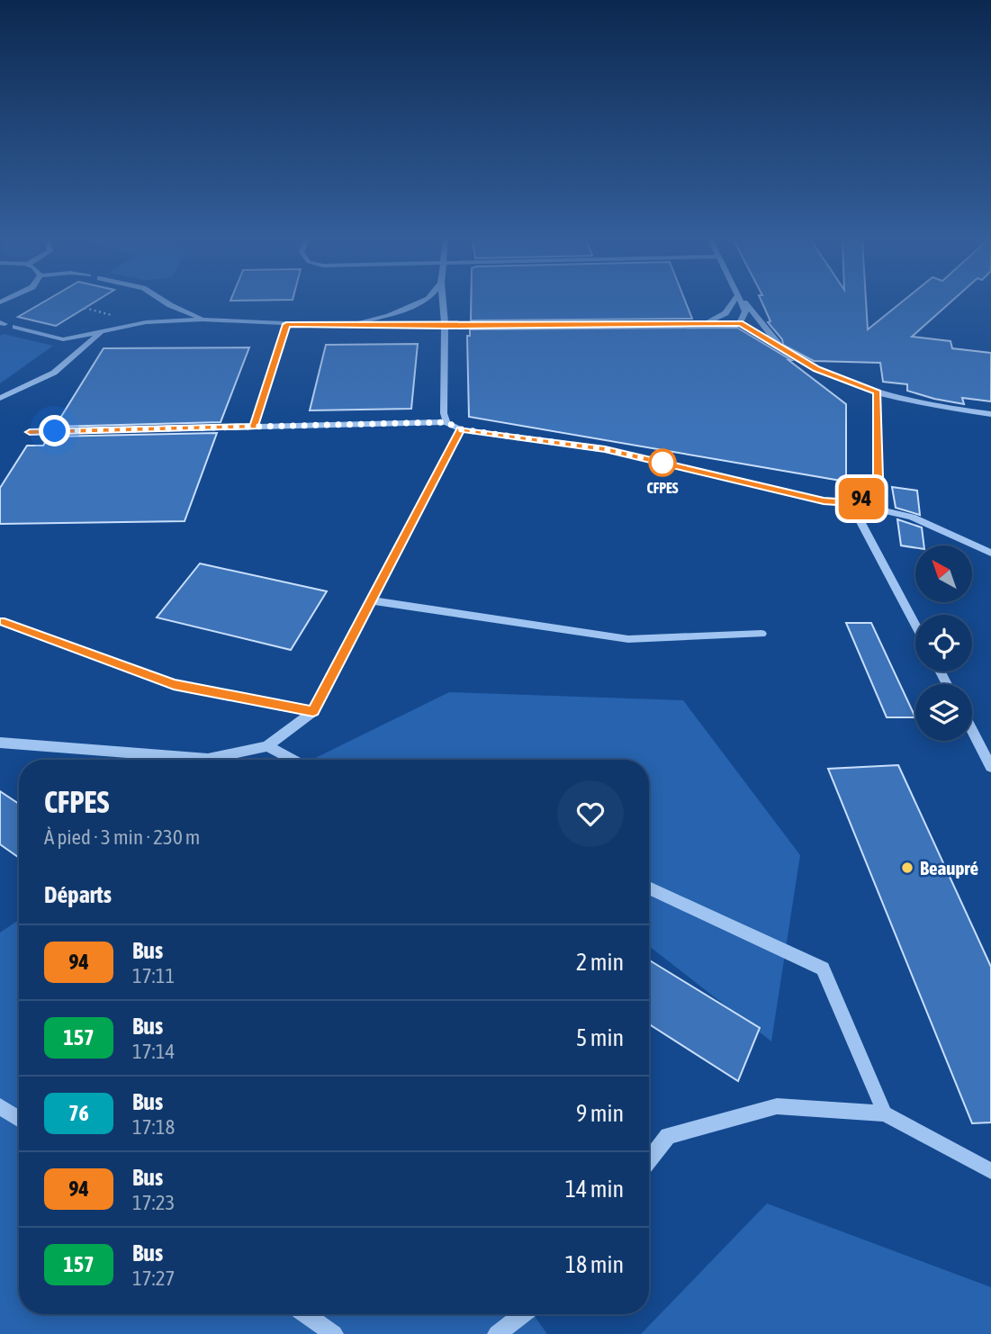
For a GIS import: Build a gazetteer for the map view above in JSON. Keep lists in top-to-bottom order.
{
  "places": ["CFPES", "Beaupré"],
  "lines": ["bus line 94"],
  "north": "top left",
  "page": {
    "on_map": "94",
    "heading": [
      ["CFPES", "À pied · 3 min · 230 m"],
      "Départs"
    ],
    "list": [
      {
        "mark": "94",
        "name": "Bus",
        "note": "17:11",
        "value": "2 min"
      },
      {
        "mark": "157",
        "name": "Bus",
        "note": "17:14",
        "value": "5 min"
      },
      {
        "mark": "76",
        "name": "Bus",
        "note": "17:18",
        "value": "9 min"
      },
      {
        "mark": "94",
        "name": "Bus",
        "note": "17:23",
        "value": "14 min"
      },
      {
        "mark": "157",
        "name": "Bus",
        "note": "17:27",
        "value": "18 min"
      }
    ]
  }
}
